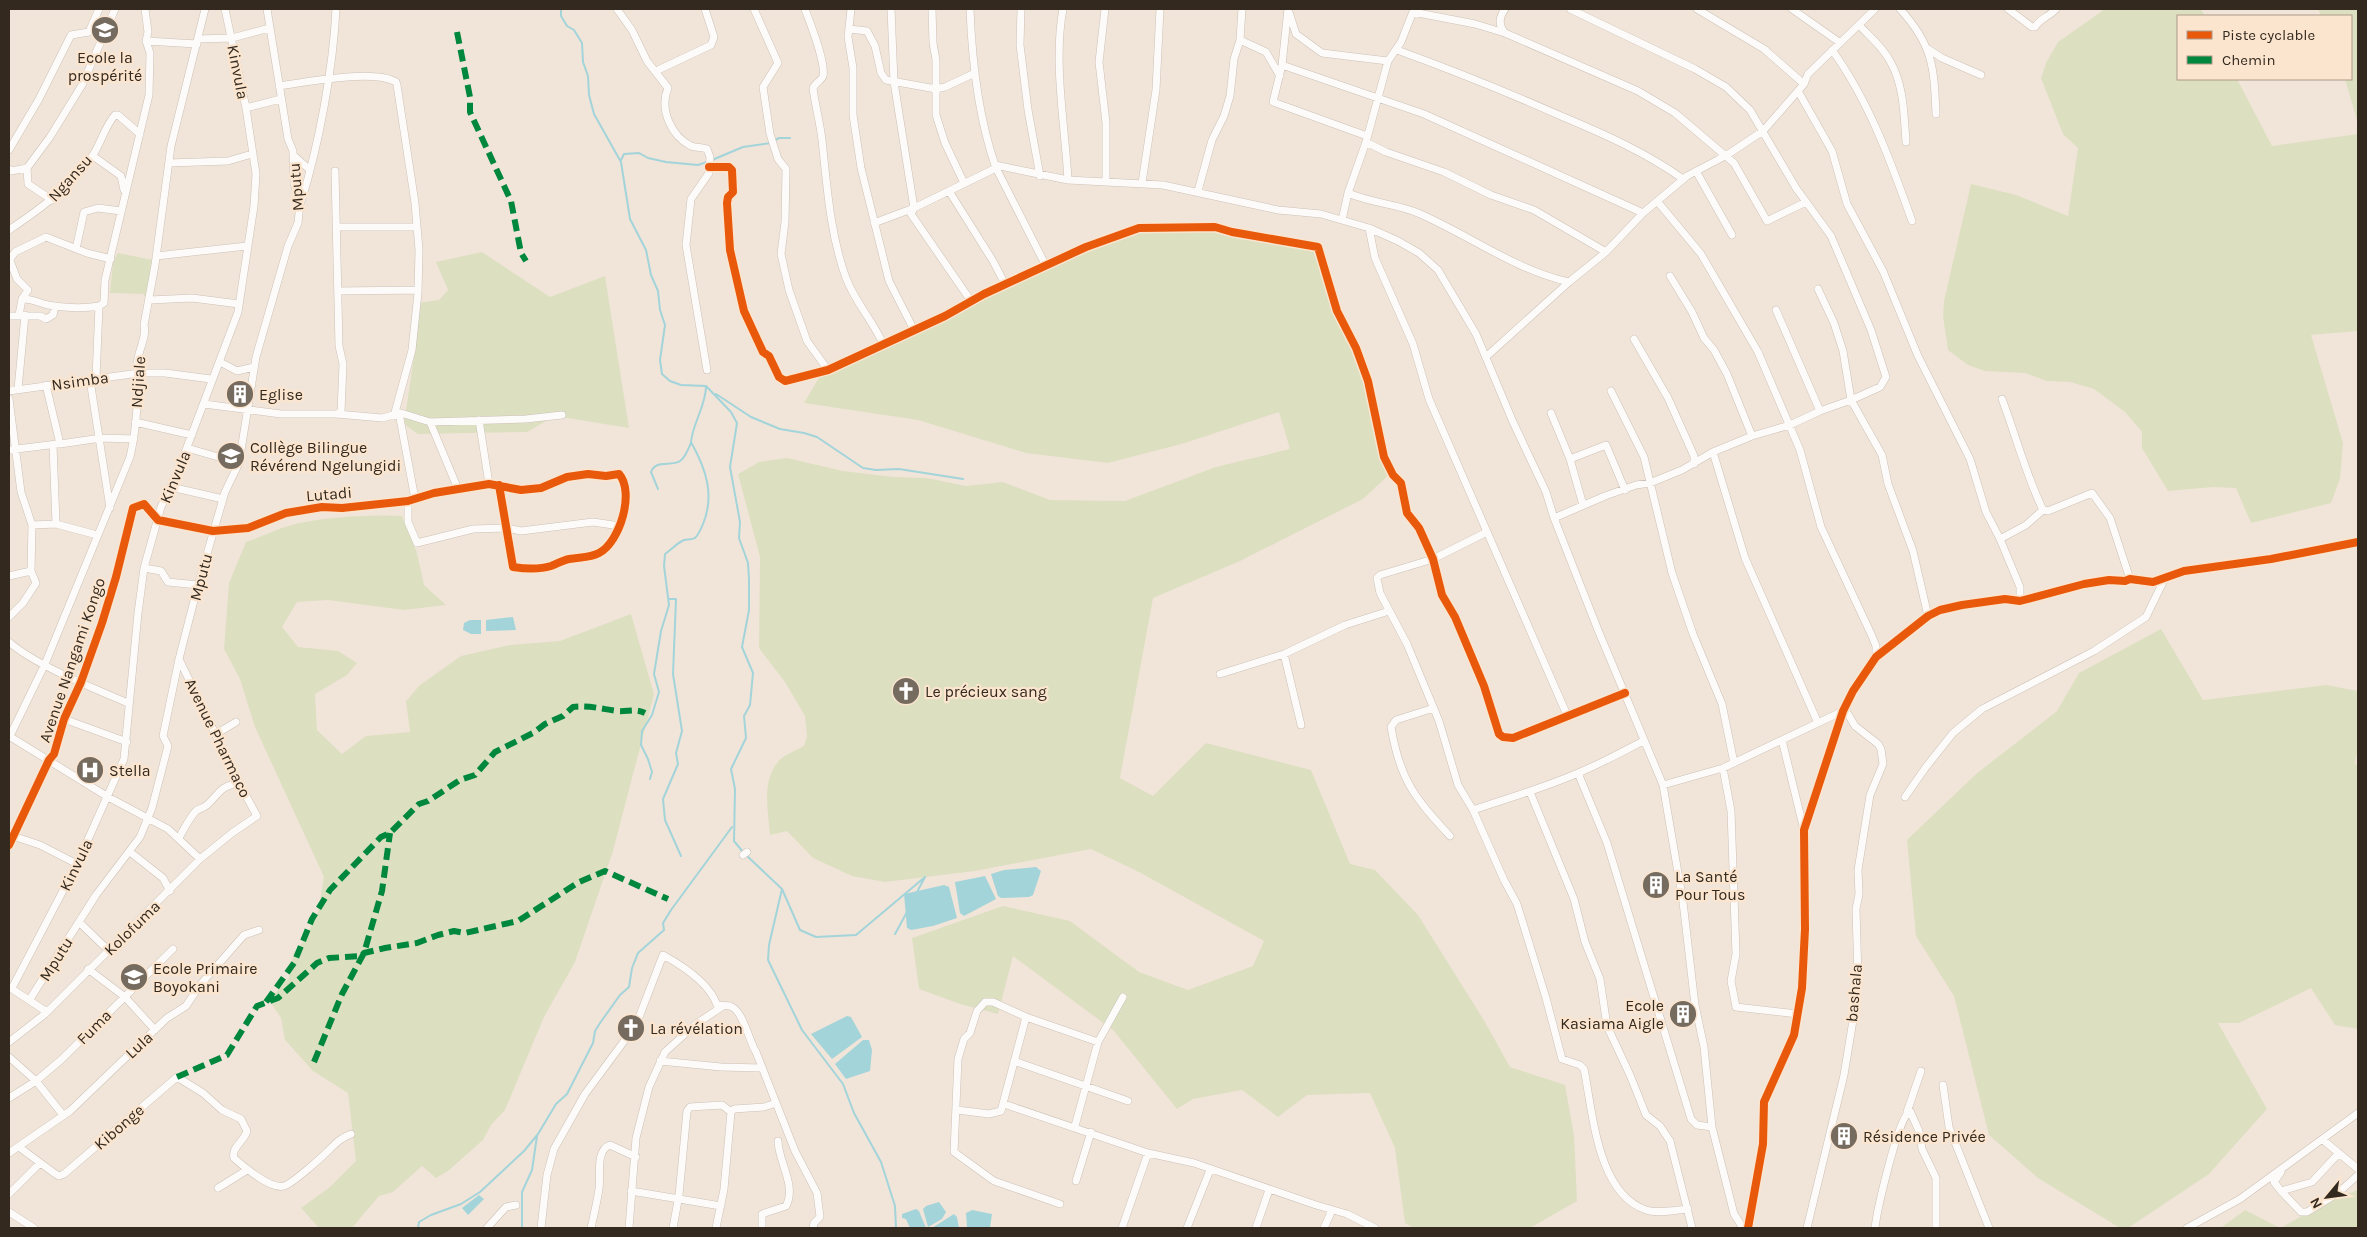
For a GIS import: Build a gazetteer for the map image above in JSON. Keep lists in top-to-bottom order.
{
  "streets": {
    "street": [
      "Kinvula",
      "Ngansu",
      "Mputu",
      "Nsimba",
      "Ndjiale",
      "Lutadi",
      "Avenue Nangami Kongo",
      "Avenue Pharmaco",
      "Kolofuma",
      "bashala",
      "Fuma",
      "Lula",
      "Kibonge"
    ]
  },
  "crossings": [
    ["Kinvula", "Nsimba"],
    ["Kinvula", "Lutadi"],
    ["Kinvula", "Avenue Nangami Kongo"],
    ["Mputu", "Lutadi"],
    ["Mputu", "Avenue Pharmaco"],
    ["Nsimba", "Ndjiale"],
    ["Lutadi", "Avenue Nangami Kongo"],
    ["Avenue Pharmaco", "Kolofuma"]
  ],
  "places": {
    "school or university": ["Ecole la prospérité", "Collège Bilingue Révérend Ngelungidi", "Ecole Primaire Boyokani"],
    "building": [
      "Eglise",
      "La Santé Pour Tous",
      "Ecole Kasiama Aigle",
      "Résidence Privée"
    ],
    "church": ["Le précieux sang", "La révélation"],
    "hospital": ["Stella"]
  },
  "legend": ["Piste cyclable", "Chemin"],
  "north": "bottom left"
}
